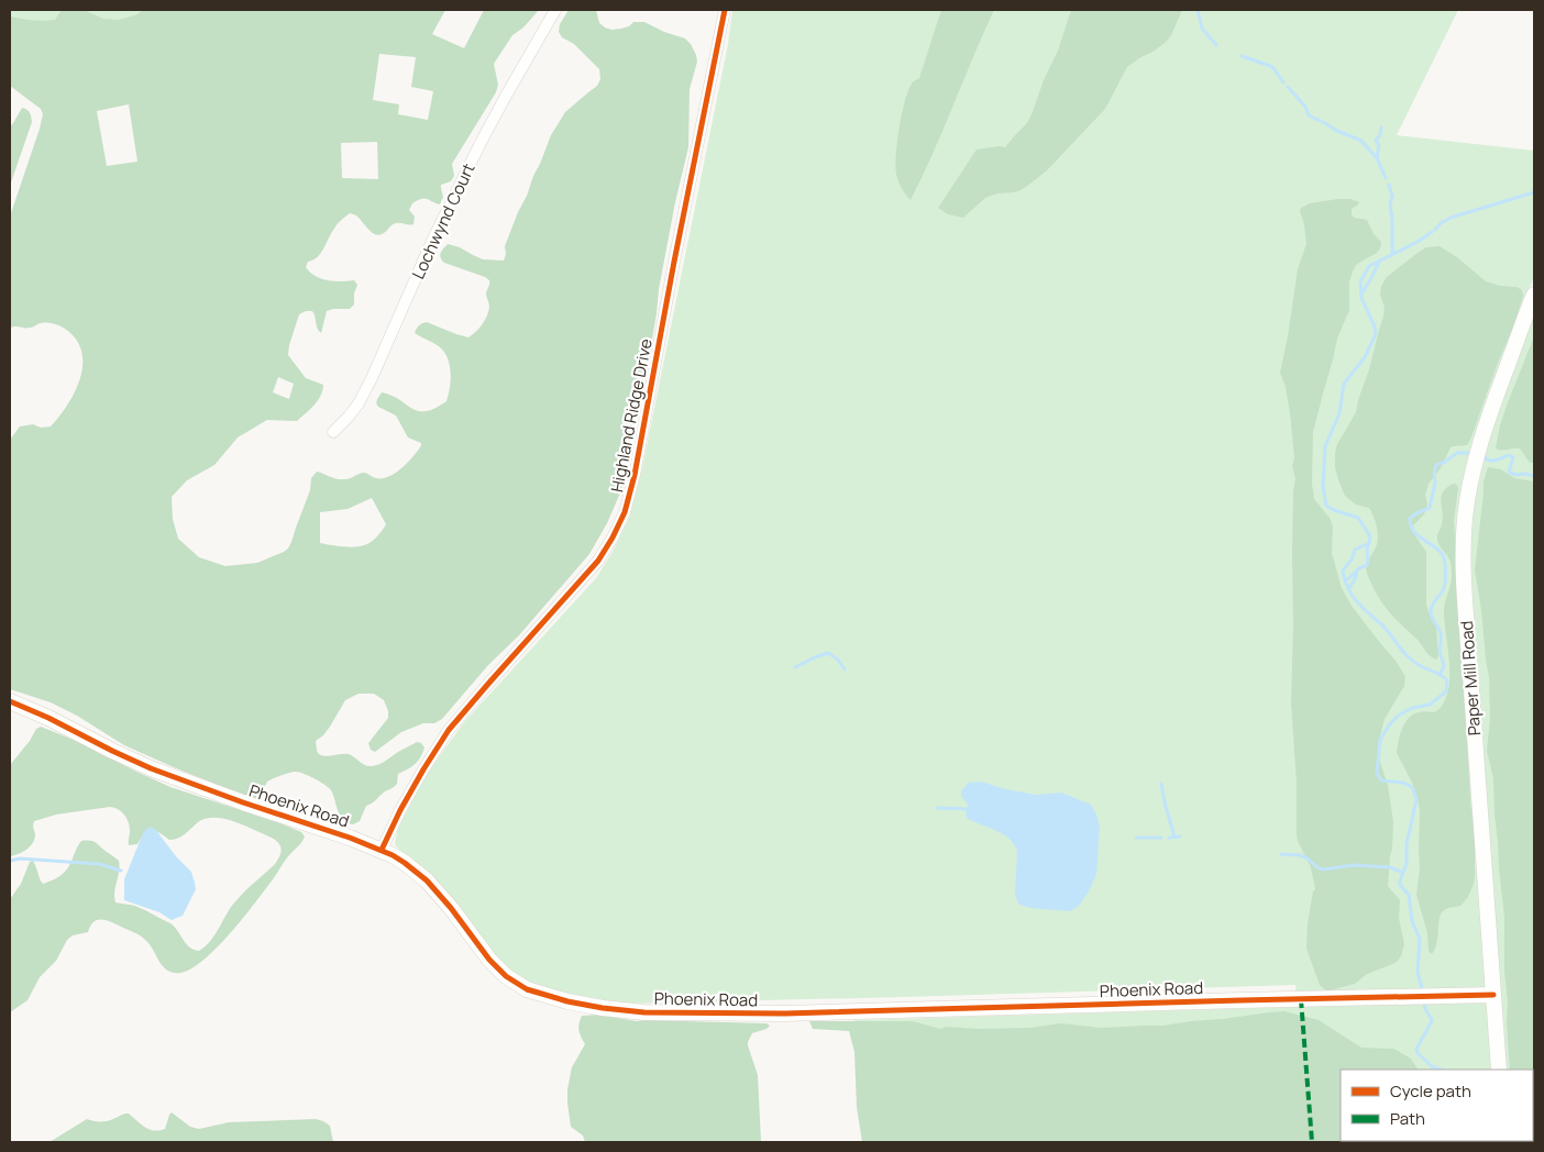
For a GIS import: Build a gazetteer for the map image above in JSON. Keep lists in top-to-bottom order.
{
  "streets": {
    "street": [
      "Lochwynd Court",
      "Highland Ridge Drive",
      "Paper Mill Road",
      "Phoenix Road"
    ]
  },
  "crossings": [
    ["Highland Ridge Drive", "Phoenix Road"],
    ["Paper Mill Road", "Phoenix Road"]
  ],
  "legend": ["Cycle path", "Path"]
}
